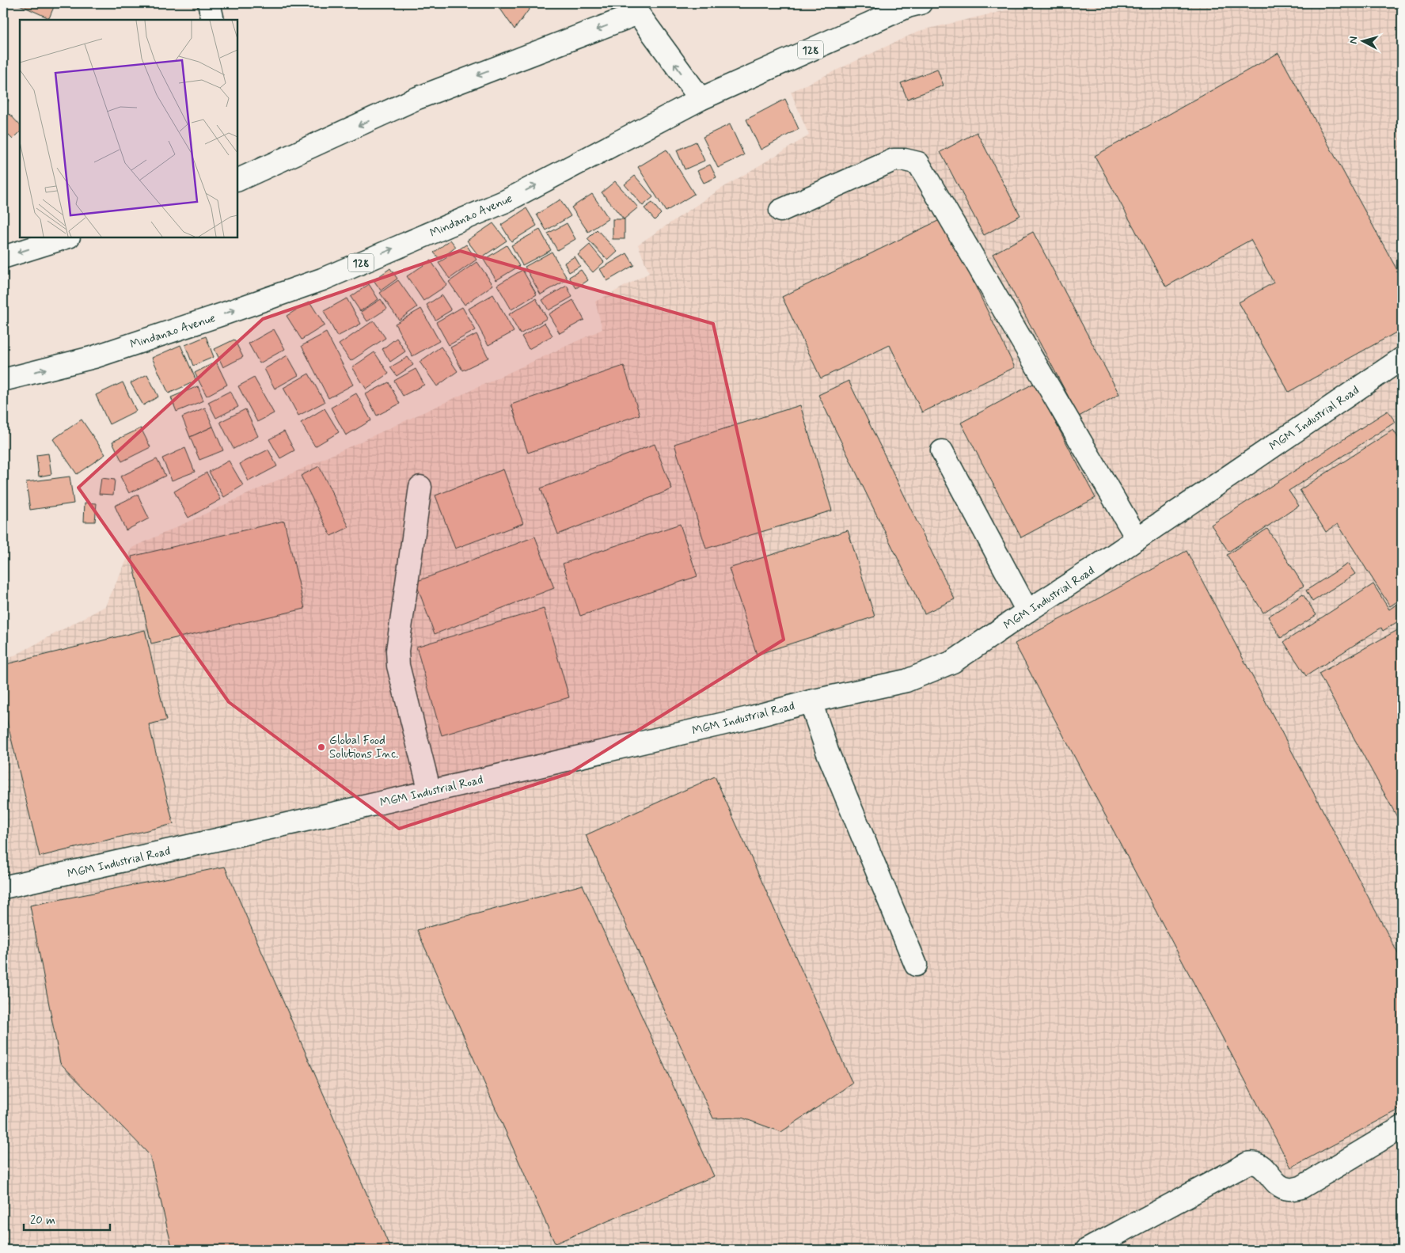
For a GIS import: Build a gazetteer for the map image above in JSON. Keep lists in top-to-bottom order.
{
  "streets": {
    "main road": ["128", "Mindanao Avenue", "MGM Industrial Road"]
  },
  "one_way": ["Mindanao Avenue"],
  "places": ["Global Food Solutions Inc."],
  "scale_bar": "20 m",
  "north": "left"
}
